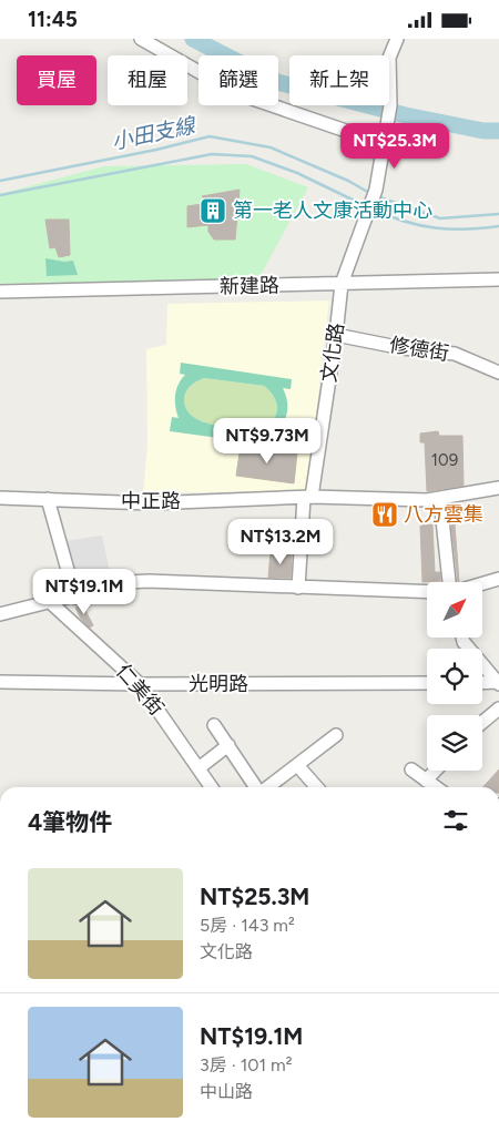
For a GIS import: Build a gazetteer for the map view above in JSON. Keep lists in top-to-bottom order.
{
  "streets": {
    "street": [
      "新建路",
      "修德街",
      "文化路",
      "中正路",
      "光明路",
      "仁美街"
    ]
  },
  "crossings": [
    ["新建路", "文化路"],
    ["修德街", "文化路"],
    ["文化路", "中正路"],
    ["光明路", "仁美街"]
  ],
  "water": ["小田支線"],
  "places": {
    "building": ["第一老人文康活動中心"],
    "restaurant": ["八方雲集"]
  },
  "house_numbers": ["109"],
  "north": "top right",
  "page": {
    "status": "11:45",
    "chip": [
      "買屋",
      "租屋",
      "篩選",
      "新上架"
    ],
    "price": [
      "NT$25.3M",
      "NT$9.73M",
      "NT$13.2M",
      "NT$19.1M"
    ],
    "heading": "4筆物件",
    "list": [
      {
        "name": "NT$25.3M",
        "note": "5房 · 143 m² · 文化路"
      },
      {
        "name": "NT$19.1M",
        "note": "3房 · 101 m² · 中山路"
      }
    ]
  }
}
